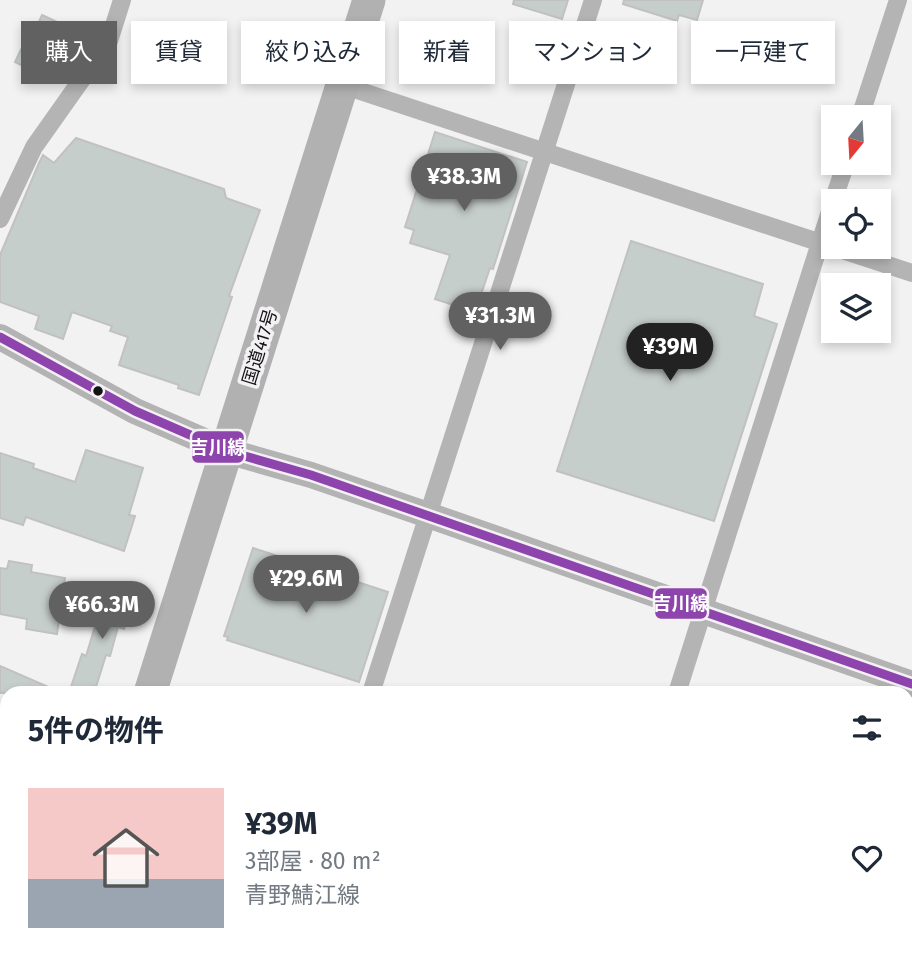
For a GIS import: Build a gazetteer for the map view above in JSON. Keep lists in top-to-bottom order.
{
  "streets": {
    "highway": ["国道417号"]
  },
  "lines": ["transit line 吉川線"],
  "north": "bottom",
  "page": {
    "chip": [
      "購入",
      "賃貸",
      "絞り込み",
      "新着",
      "マンション",
      "一戸建て"
    ],
    "price": [
      "¥38.3M",
      "¥31.3M",
      "¥39M",
      "¥29.6M",
      "¥66.3M"
    ],
    "heading": "5件の物件",
    "list": [
      {
        "name": "¥39M",
        "note": "3部屋 · 80 m² · 青野鯖江線"
      }
    ]
  }
}
